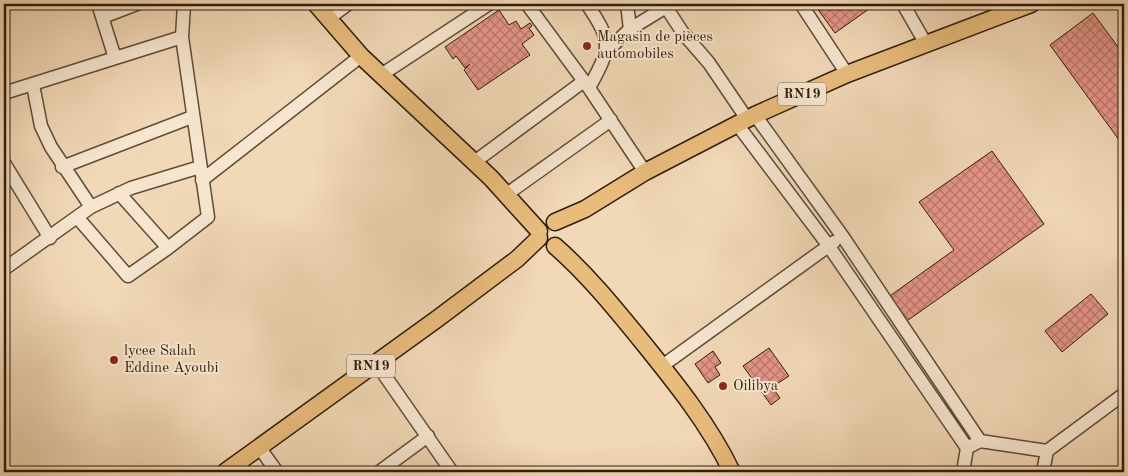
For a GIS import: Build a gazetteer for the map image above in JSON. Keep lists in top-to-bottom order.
{
  "streets": {
    "main road": ["RN19"]
  },
  "places": ["Magasin de pièces automobiles", "lycee Salah Eddine Ayoubi", "Oilibya"]
}
